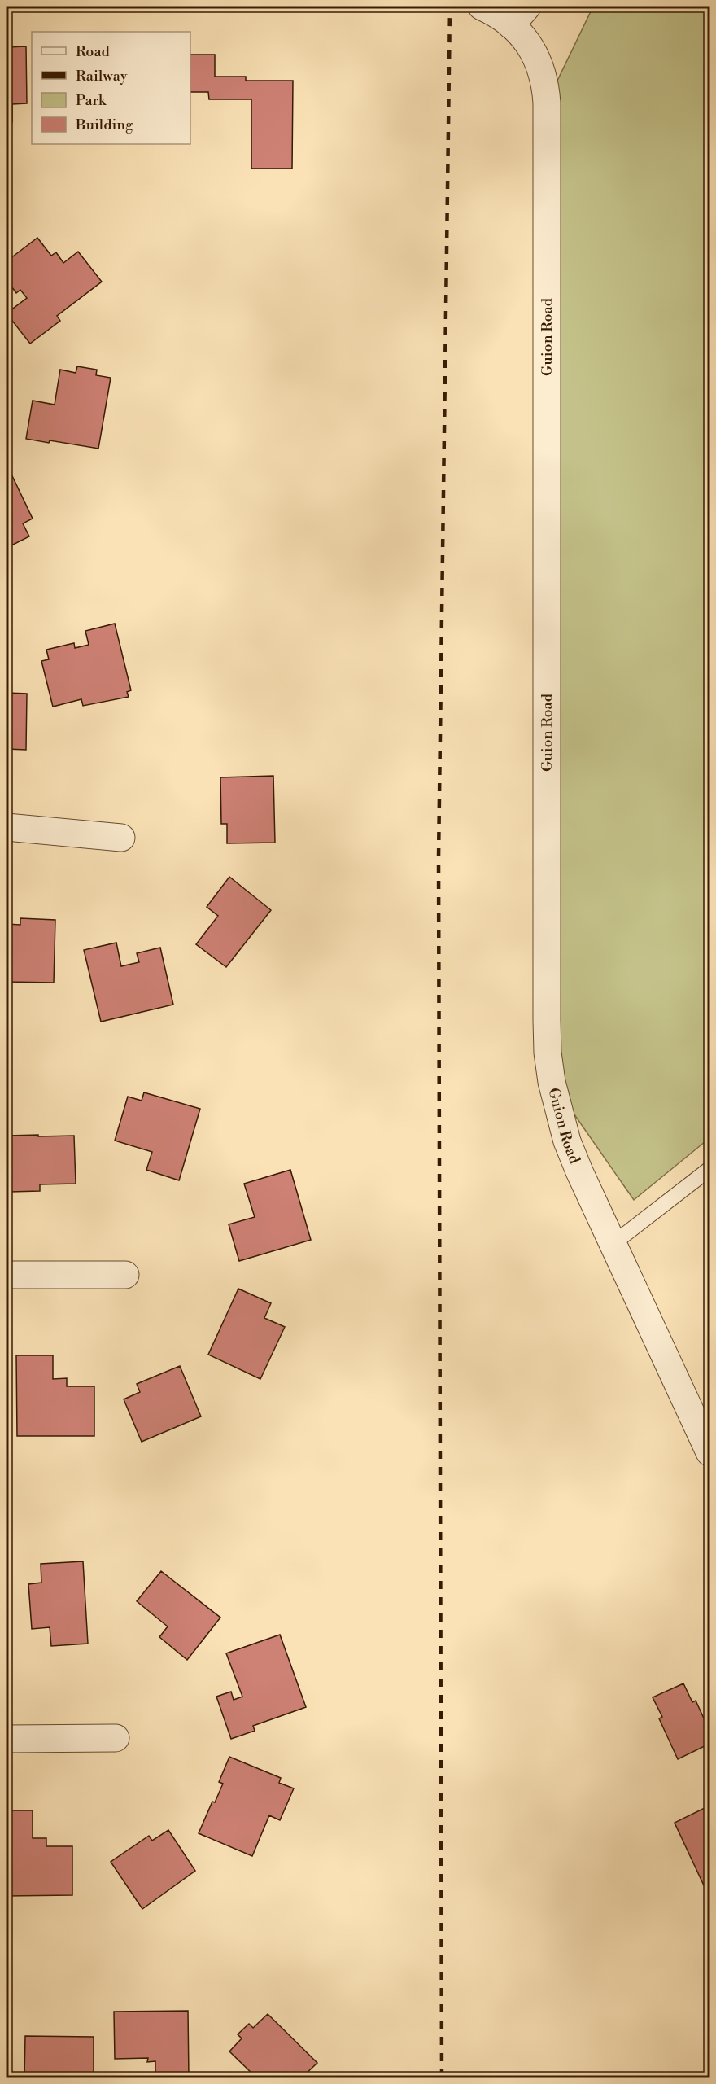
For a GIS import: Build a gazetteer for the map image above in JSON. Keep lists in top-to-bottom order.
{
  "streets": {
    "street": ["Guion Road"]
  },
  "legend": [
    "Road",
    "Railway",
    "Park",
    "Building"
  ]
}
